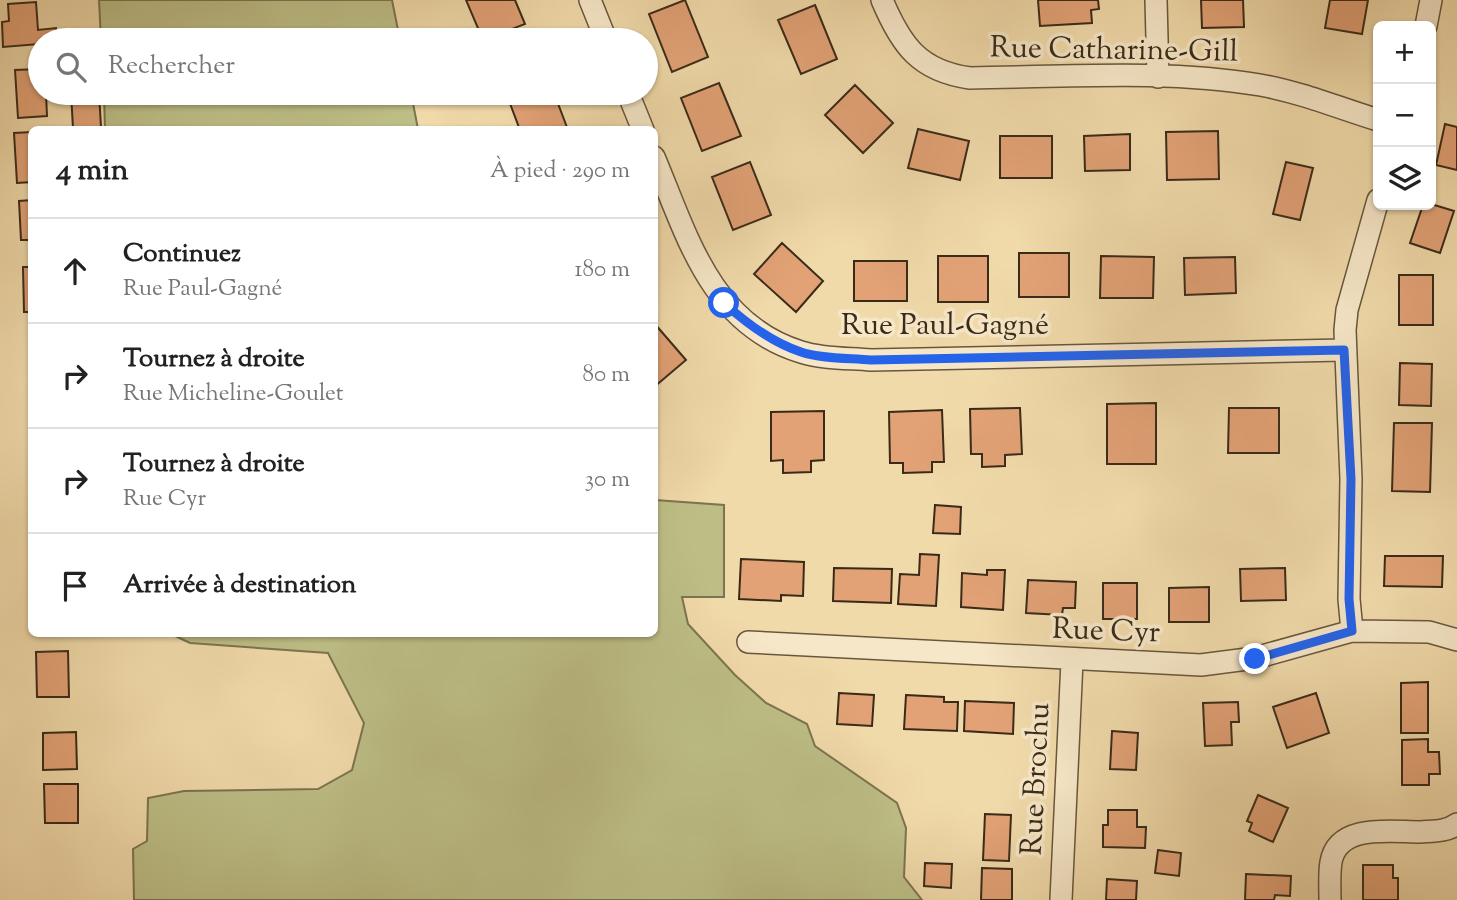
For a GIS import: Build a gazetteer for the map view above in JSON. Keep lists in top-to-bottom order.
{
  "streets": {
    "street": [
      "Rue Catharine-Gill",
      "Rue Paul-Gagné",
      "Rue Cyr",
      "Rue Brochu"
    ]
  },
  "crossings": [
    ["Rue Cyr", "Rue Brochu"]
  ],
  "page": {
    "map_buttons": ["+", "−"],
    "search": "Rechercher",
    "heading": ["4 min", "À pied · 290 m"],
    "list": [
      ["Continuez", "Rue Paul-Gagné", "180 m"],
      ["Tournez à droite", "Rue Micheline-Goulet", "80 m"],
      ["Tournez à droite", "Rue Cyr", "30 m"],
      "Arrivée à destination"
    ]
  }
}
